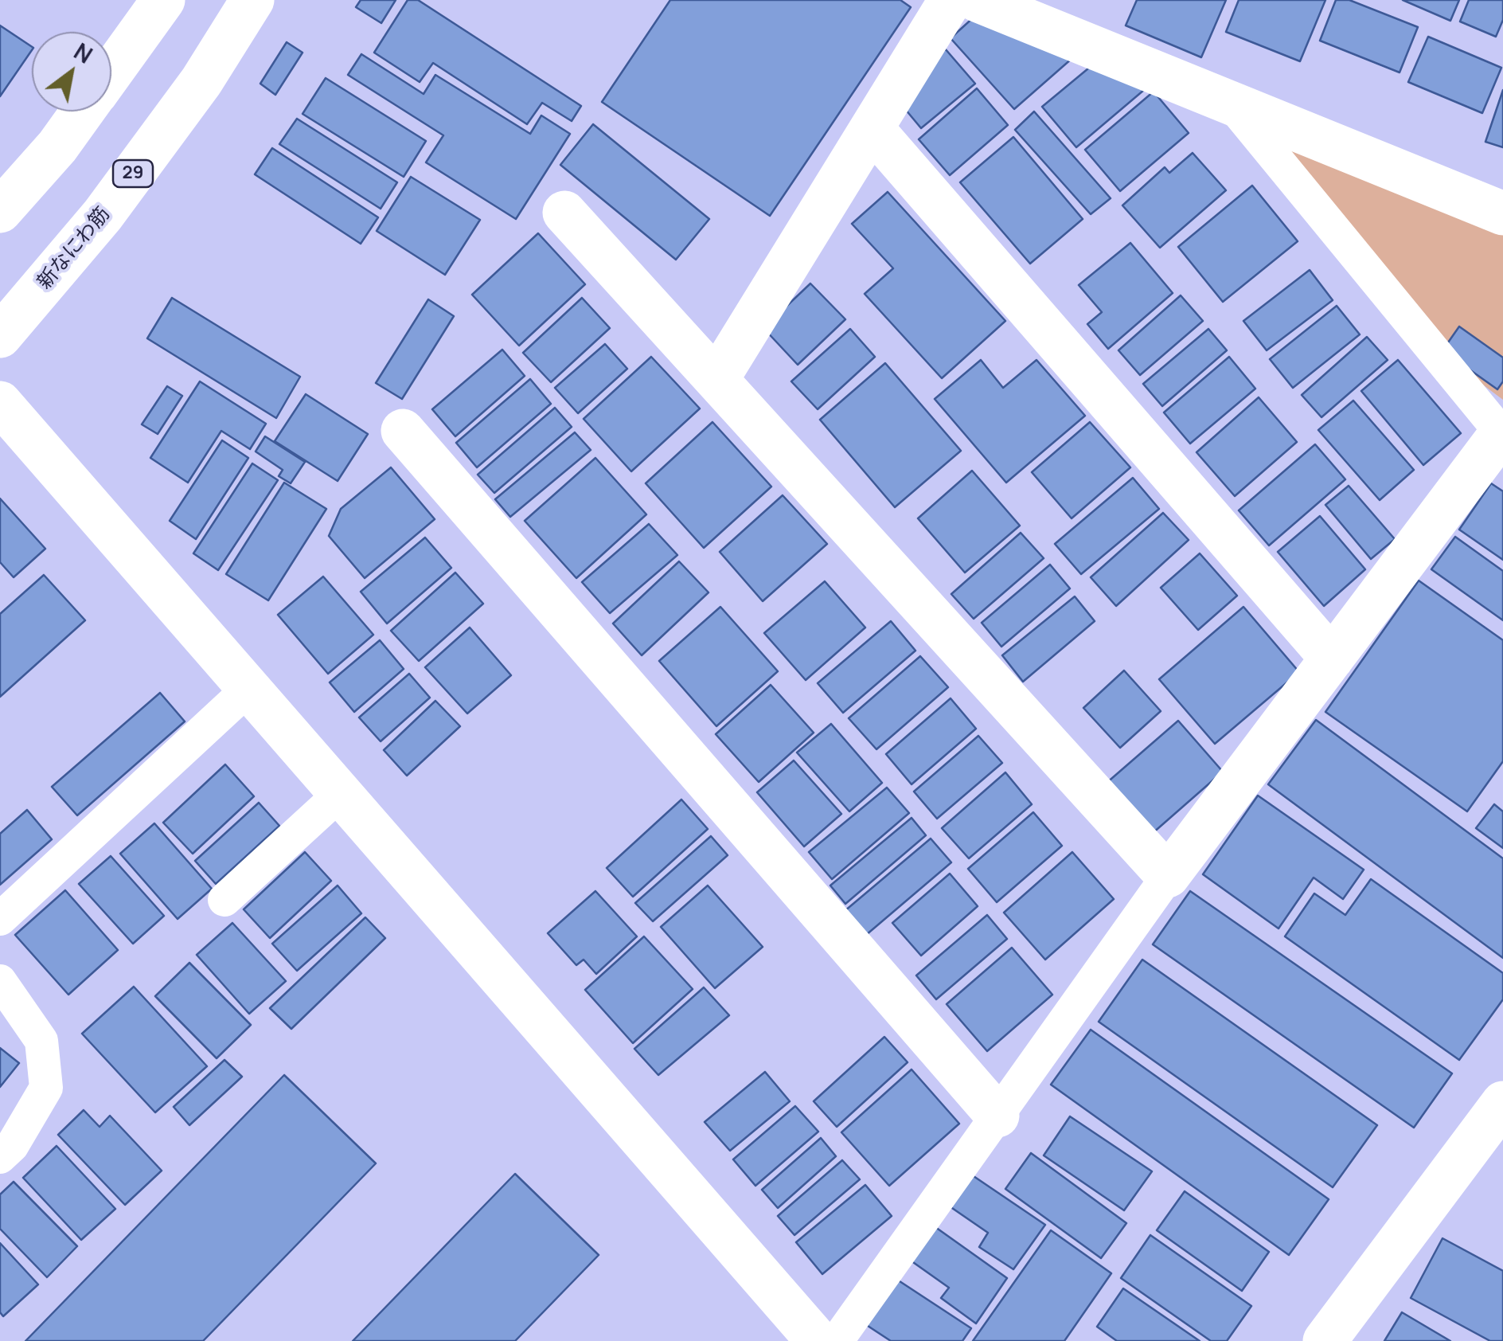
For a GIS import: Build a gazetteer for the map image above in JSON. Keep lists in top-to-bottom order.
{
  "streets": {
    "street": ["29", "新なにわ筋"]
  },
  "north": "top right"
}
